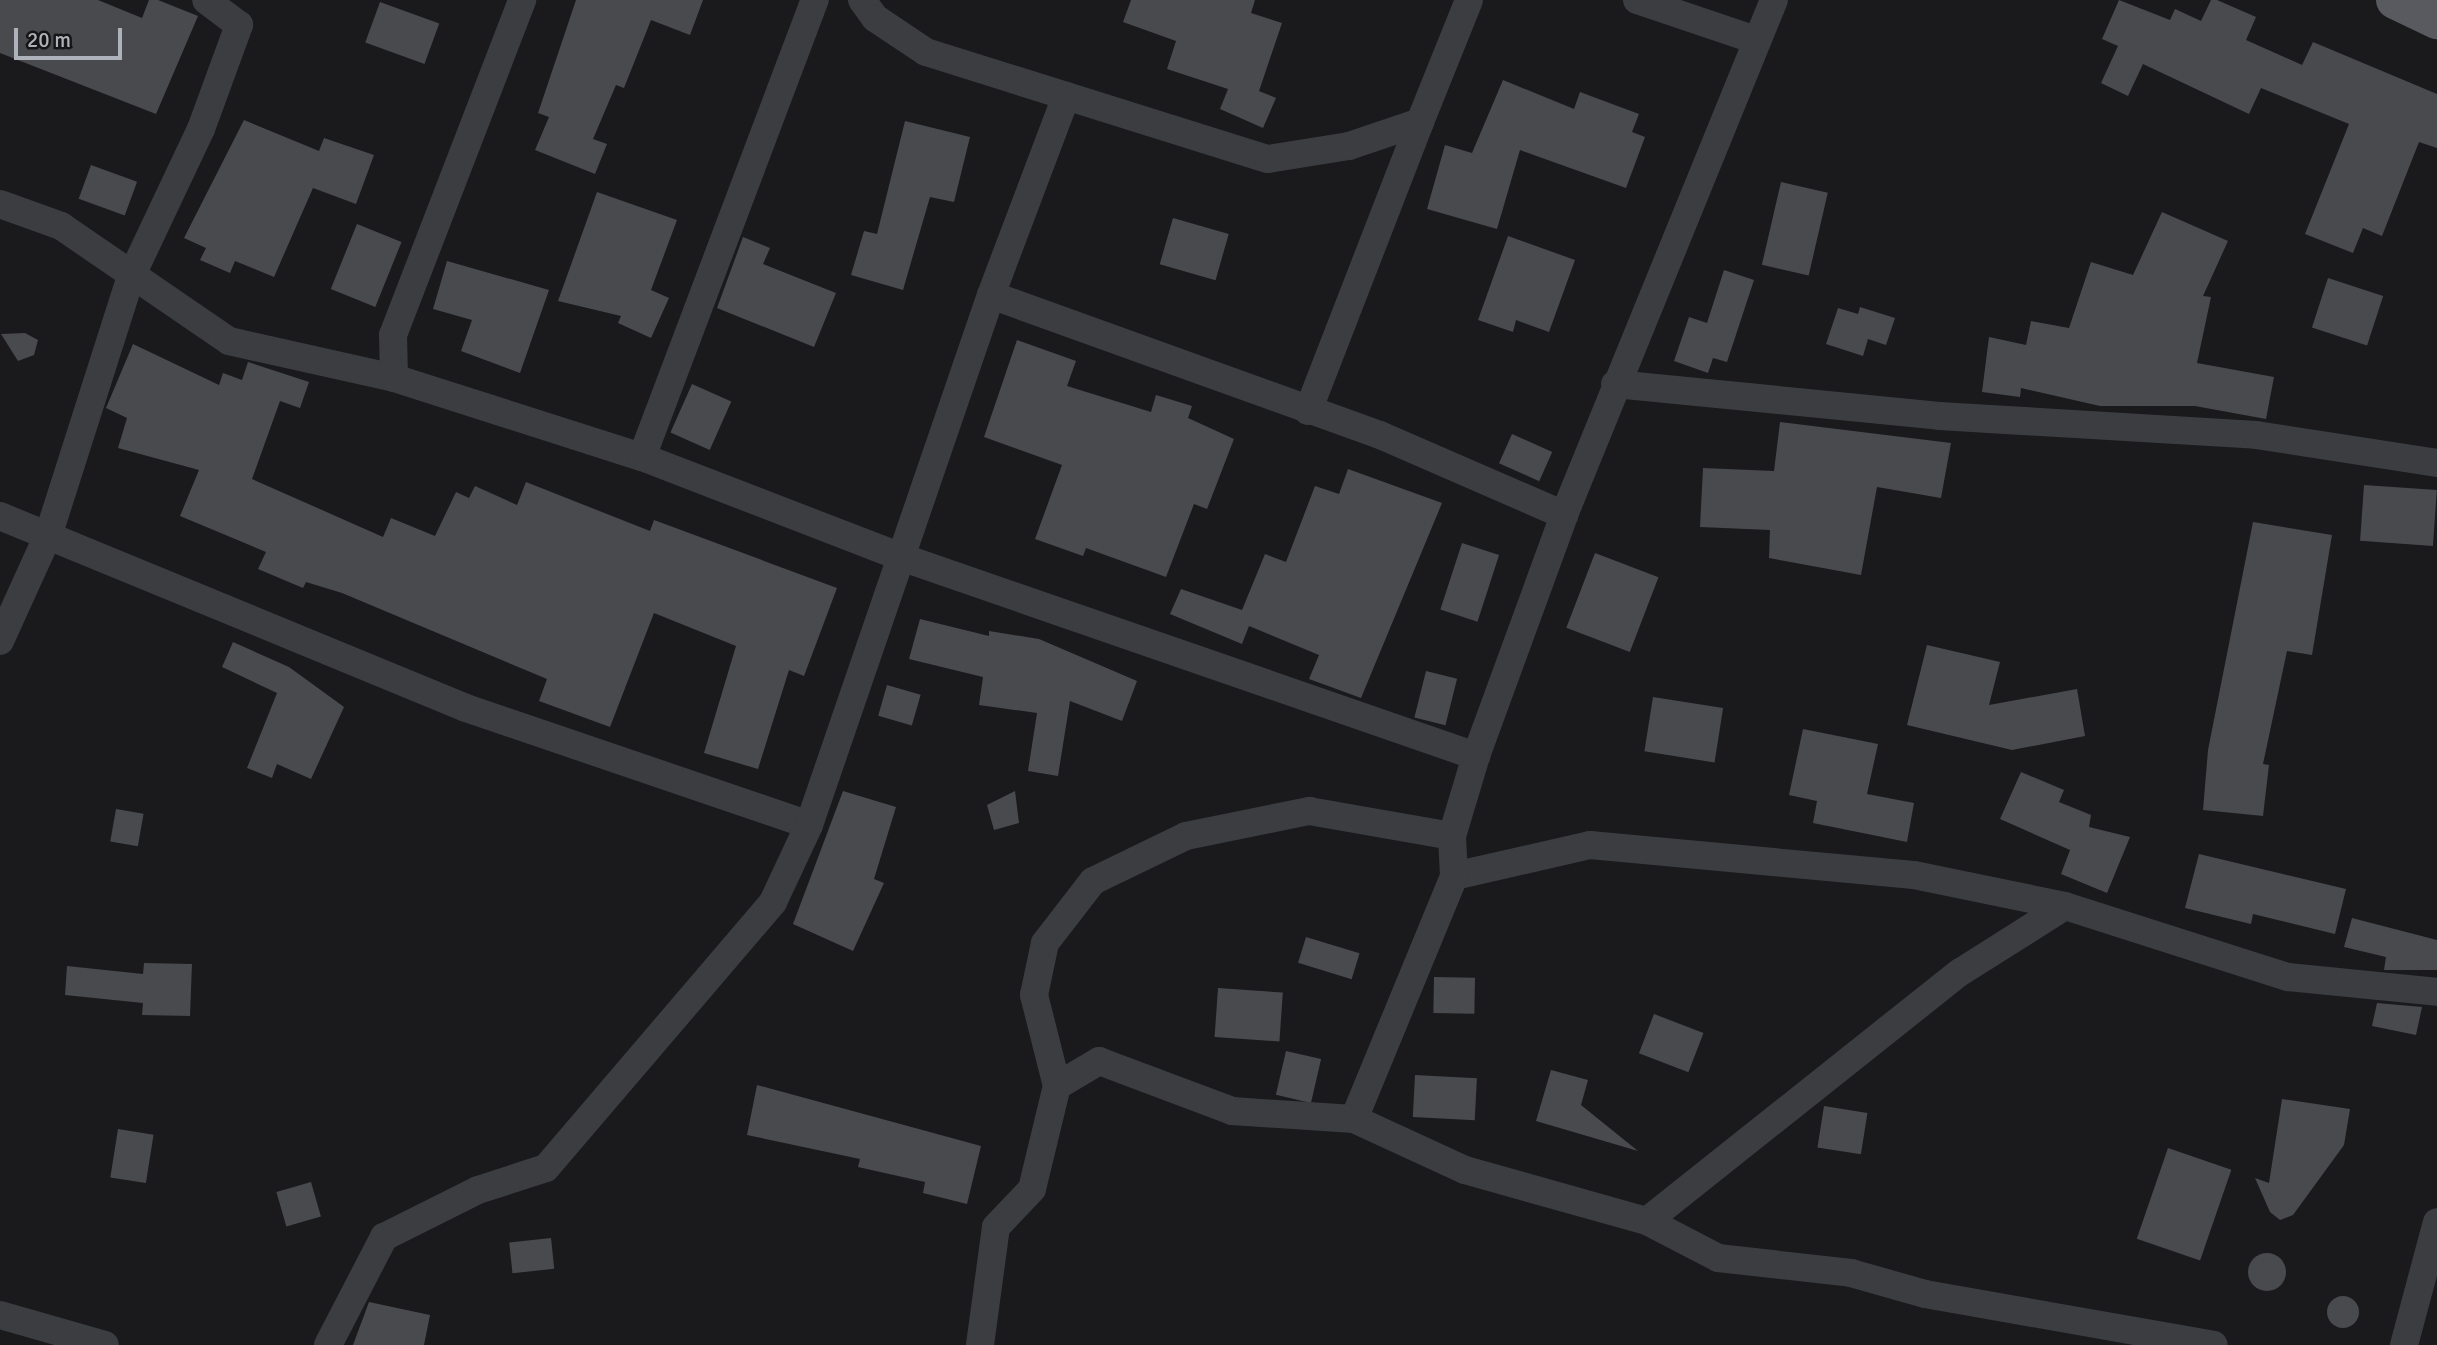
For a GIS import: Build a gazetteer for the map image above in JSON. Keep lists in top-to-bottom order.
{
  "scale_bar": "20 m"
}
